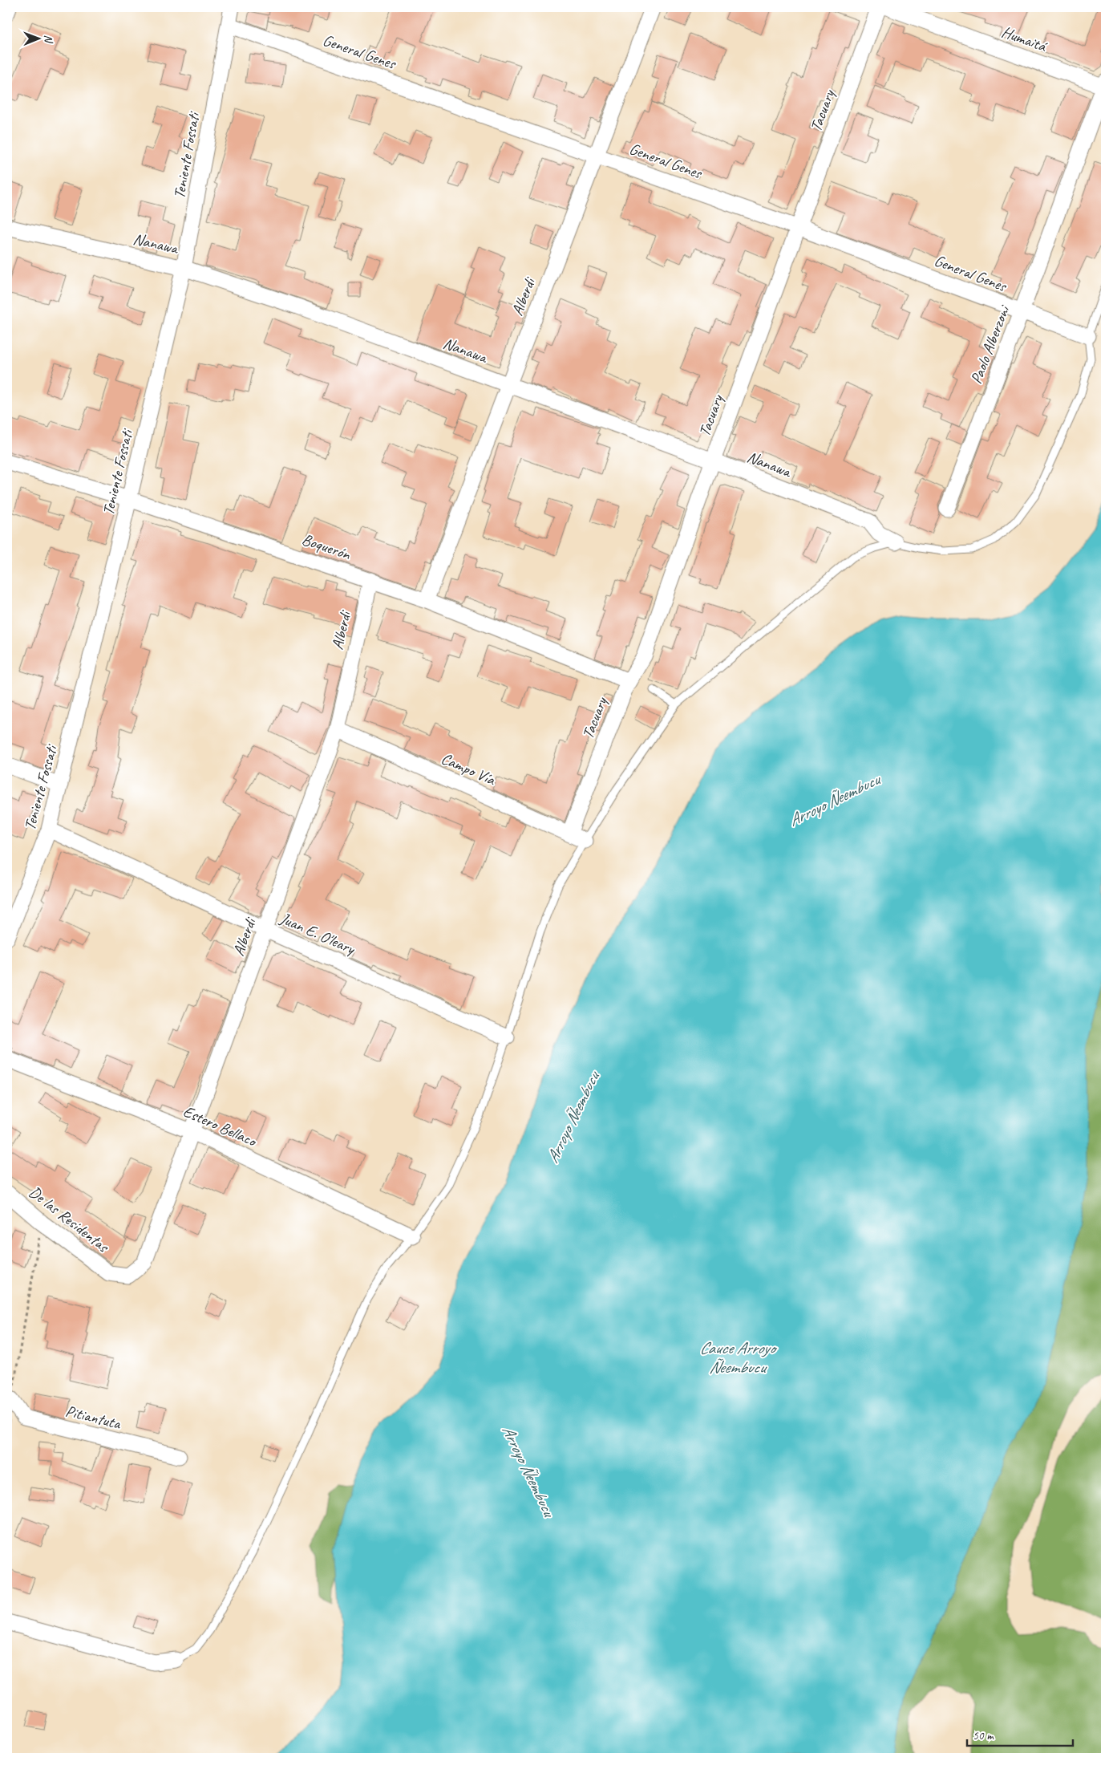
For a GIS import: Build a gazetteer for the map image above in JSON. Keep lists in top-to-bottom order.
{
  "streets": {
    "street": [
      "Humaitá",
      "General Genes",
      "Tacuary",
      "Teniente Fossati",
      "Nanawa",
      "Alberdi",
      "Paolo Alberzoni",
      "Boquerón",
      "Campo Vía",
      "Juan E. O'leary",
      "Estero Bellaco",
      "De las Residentas",
      "Pitiantuta"
    ]
  },
  "crossings": [
    ["Humaitá", "Paolo Alberzoni"],
    ["General Genes", "Tacuary"],
    ["General Genes", "Teniente Fossati"],
    ["General Genes", "Alberdi"],
    ["General Genes", "Paolo Alberzoni"],
    ["Tacuary", "Nanawa"],
    ["Tacuary", "Boquerón"],
    ["Tacuary", "Campo Vía"],
    ["Teniente Fossati", "Nanawa"],
    ["Teniente Fossati", "Boquerón"],
    ["Teniente Fossati", "Juan E. O'leary"],
    ["Nanawa", "Alberdi"],
    ["Alberdi", "Boquerón"],
    ["Alberdi", "Campo Vía"],
    ["Alberdi", "Juan E. O'leary"],
    ["Alberdi", "Estero Bellaco"],
    ["Alberdi", "De las Residentas"]
  ],
  "water": ["Arroyo Ñeembucu", "Cauce Arroyo Ñeembucu"],
  "scale_bar": "50 m",
  "north": "right"
}
